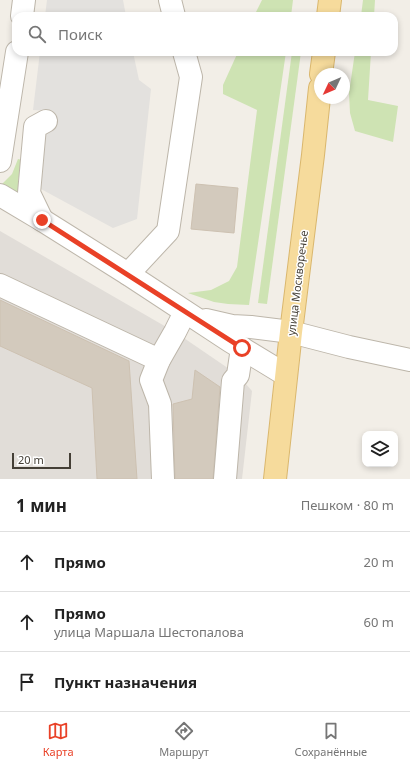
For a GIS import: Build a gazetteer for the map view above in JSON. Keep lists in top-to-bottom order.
{
  "streets": {
    "main road": ["улица Москворечье"]
  },
  "scale_bar": "20 m",
  "north": "bottom left",
  "page": {
    "search": "Поиск",
    "scale": "20 m",
    "heading": ["1 мин", "Пешком · 80 m"],
    "list": [
      ["Прямо", "20 m"],
      ["Прямо", "улица Маршала Шестопалова", "60 m"],
      "Пункт назначения"
    ],
    "nav": ["Карта", "Маршрут", "Сохранённые"]
  }
}
